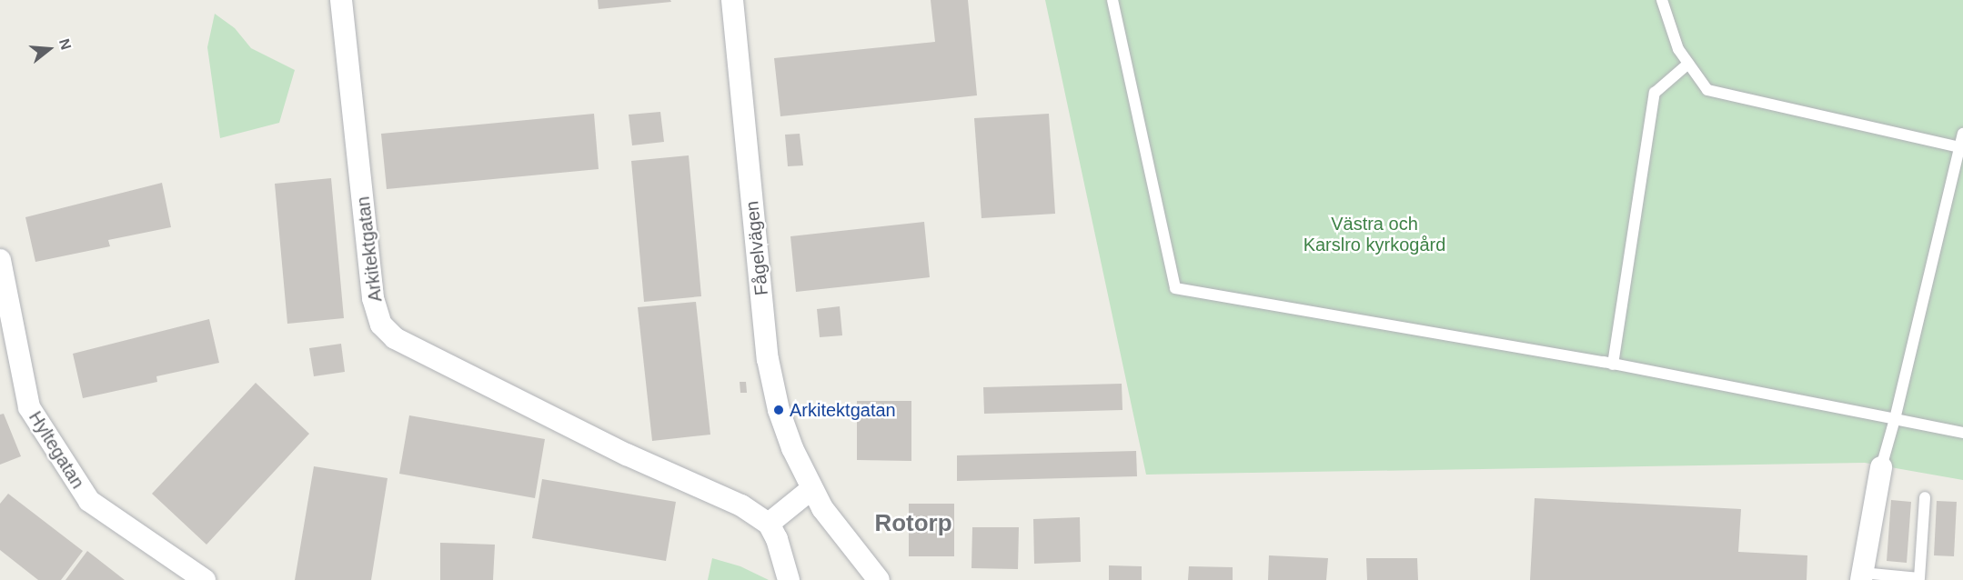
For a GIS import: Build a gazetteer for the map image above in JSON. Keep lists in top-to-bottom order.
{
  "streets": {
    "street": ["Fågelvägen", "Arkitektgatan", "Hyltegatan"]
  },
  "districts": ["Rotorp"],
  "parks": ["Västra och Karslro kyrkogård"],
  "places": ["Arkitektgatan"],
  "north": "right"
}
